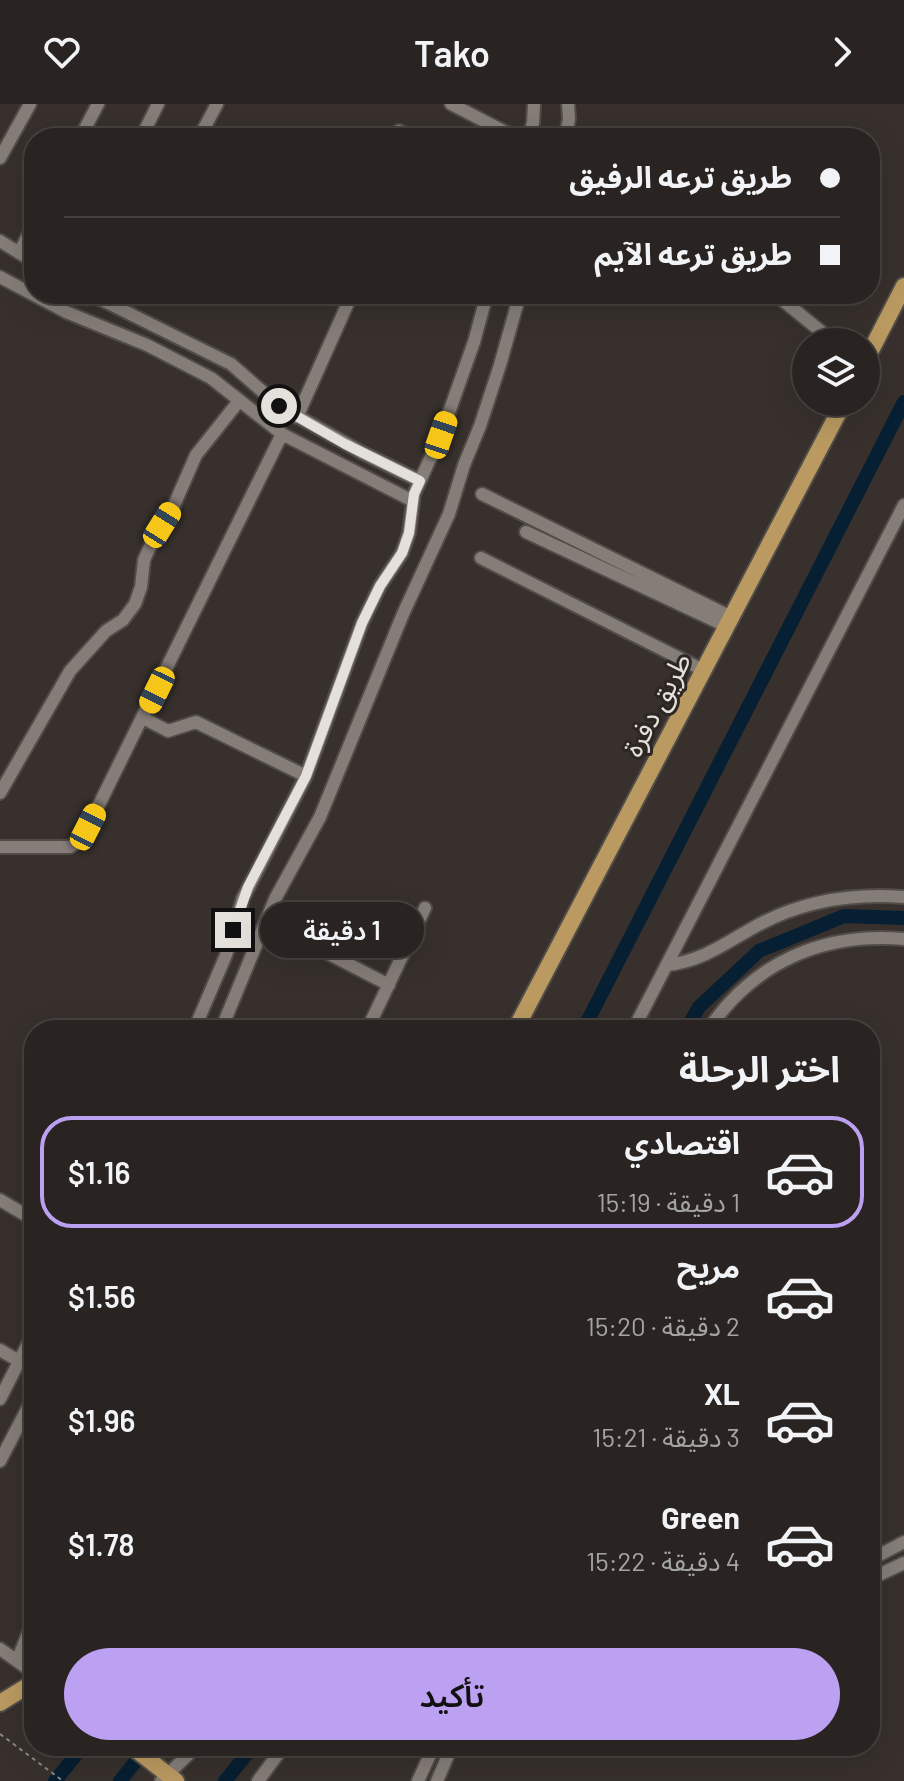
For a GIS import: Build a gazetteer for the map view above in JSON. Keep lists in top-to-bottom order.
{
  "streets": {
    "main road": ["طريق دفرة"]
  },
  "page": {
    "header": "Tako",
    "banner": ["طريق ترعه الرفيق", "طريق ترعه الآيم"],
    "bubble": "1 دقيقة",
    "heading": "اختر الرحلة",
    "list": [
      {
        "name": "اقتصادي",
        "note": "1 دقيقة · 15:19",
        "value": "$1.16"
      },
      {
        "name": "مريح",
        "note": "2 دقيقة · 15:20",
        "value": "$1.56"
      },
      {
        "name": "XL",
        "note": "3 دقيقة · 15:21",
        "value": "$1.96"
      },
      {
        "name": "Green",
        "note": "4 دقيقة · 15:22",
        "value": "$1.78"
      }
    ],
    "buttons": "تأكيد"
  }
}
